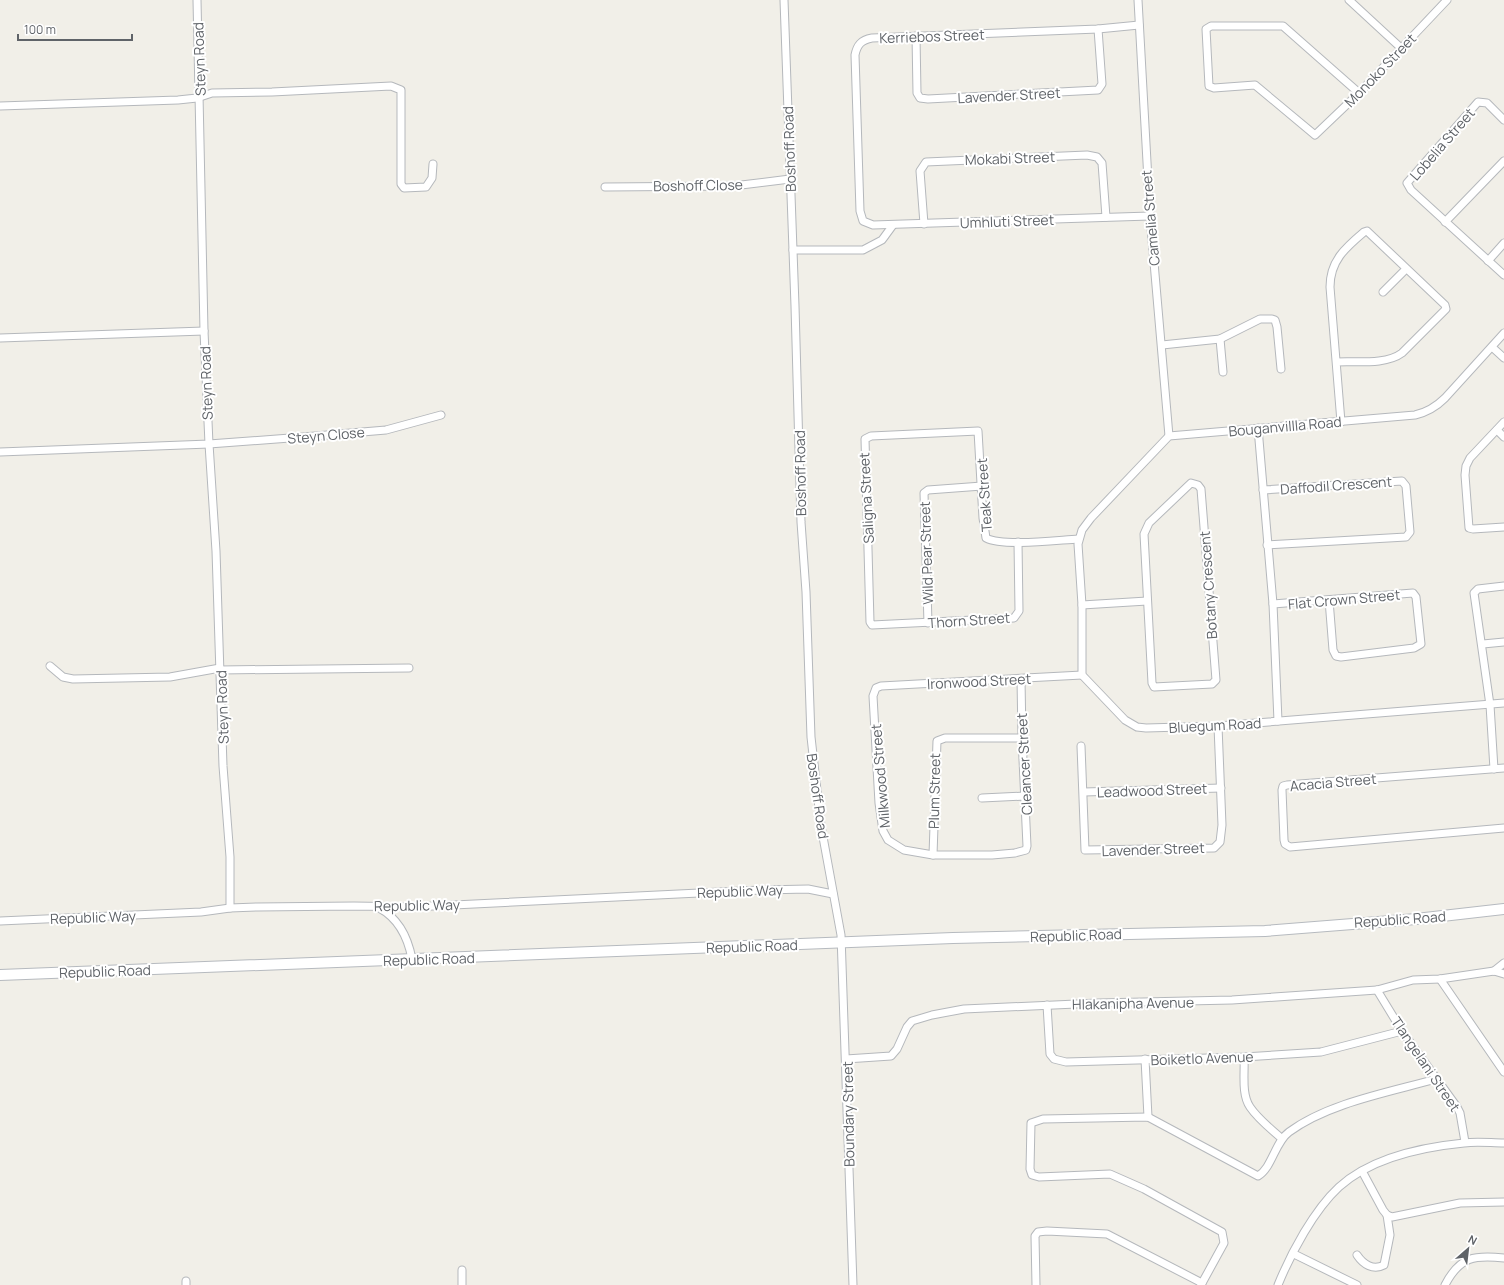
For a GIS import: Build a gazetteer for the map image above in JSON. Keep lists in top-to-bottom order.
{
  "streets": {
    "street": [
      "Kerriebos Street",
      "Steyn Road",
      "Monoko Street",
      "Lavender Street",
      "Lobelia Street",
      "Boshoff Road",
      "Mokabi Street",
      "Boshoff Close",
      "Camelia Street",
      "Umhluti Street",
      "Bouganvillla Road",
      "Steyn Close",
      "Daffodil Crescent",
      "Teak Street",
      "Saligna Street",
      "Wild Pear Street",
      "Botany Crescent",
      "Flat Crown Street",
      "Thorn Street",
      "Ironwood Street",
      "Bluegum Road",
      "Cleancer Street",
      "Milkwood Street",
      "Acacia Street",
      "Leadwood Street",
      "Plum Street",
      "Republic Way",
      "Republic Road",
      "Hlakanipha Avenue",
      "Boiketlo Avenue",
      "Tlangelani Street",
      "Boundary Street"
    ]
  },
  "crossings": [
    ["Kerriebos Street", "Lavender Street"],
    ["Kerriebos Street", "Camelia Street"],
    ["Kerriebos Street", "Umhluti Street"],
    ["Steyn Road", "Steyn Close"],
    ["Steyn Road", "Republic Way"],
    ["Lavender Street", "Leadwood Street"],
    ["Boshoff Road", "Boshoff Close"],
    ["Boshoff Road", "Republic Way"],
    ["Boshoff Road", "Republic Road"],
    ["Boshoff Road", "Boundary Street"],
    ["Mokabi Street", "Umhluti Street"],
    ["Camelia Street", "Umhluti Street"],
    ["Camelia Street", "Bouganvillla Road"],
    ["Teak Street", "Saligna Street"],
    ["Teak Street", "Wild Pear Street"],
    ["Teak Street", "Thorn Street"],
    ["Saligna Street", "Thorn Street"],
    ["Wild Pear Street", "Thorn Street"],
    ["Ironwood Street", "Bluegum Road"],
    ["Ironwood Street", "Cleancer Street"],
    ["Ironwood Street", "Milkwood Street"],
    ["Cleancer Street", "Milkwood Street"],
    ["Cleancer Street", "Plum Street"],
    ["Milkwood Street", "Plum Street"],
    ["Republic Road", "Boundary Street"],
    ["Hlakanipha Avenue", "Boiketlo Avenue"],
    ["Hlakanipha Avenue", "Tlangelani Street"],
    ["Hlakanipha Avenue", "Boundary Street"],
    ["Boiketlo Avenue", "Tlangelani Street"]
  ],
  "scale_bar": "100 m",
  "north": "top right"
}
